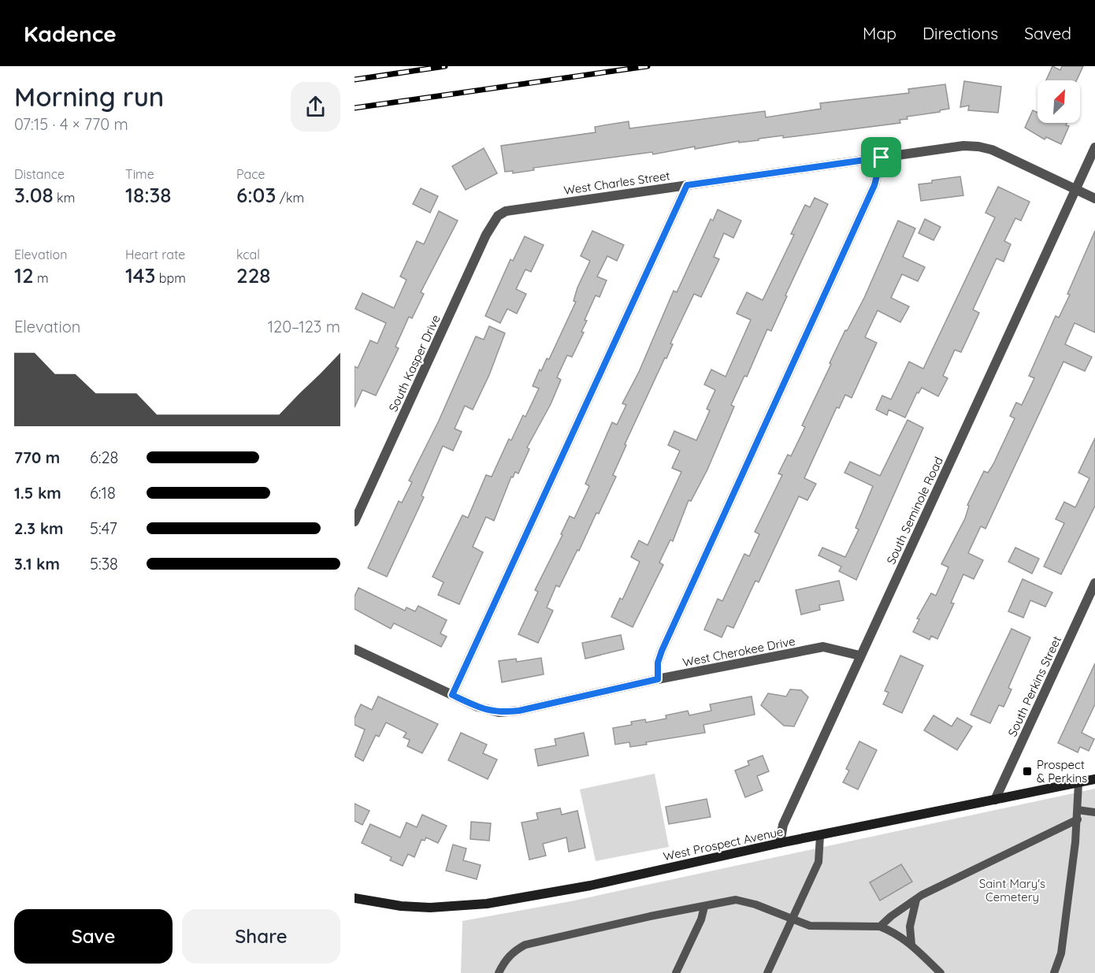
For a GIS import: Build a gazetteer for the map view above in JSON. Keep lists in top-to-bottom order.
{
  "streets": {
    "main road": ["West Prospect Avenue"],
    "street": [
      "West Charles Street",
      "South Kasper Drive",
      "South Seminole Road",
      "West Cherokee Drive",
      "South Perkins Street"
    ]
  },
  "crossings": [
    ["West Charles Street", "South Kasper Drive"],
    ["West Charles Street", "South Seminole Road"],
    ["South Seminole Road", "West Cherokee Drive"],
    ["South Seminole Road", "West Prospect Avenue"],
    ["South Perkins Street", "West Prospect Avenue"]
  ],
  "parks": ["Saint Mary's Cemetery"],
  "places": {
    "transit": ["Prospect & Perkins"]
  },
  "north": "top right",
  "page": {
    "header": "Kadence",
    "nav": ["Map", "Directions", "Saved"],
    "heading": ["Morning run", "07:15 · 4 × 770 m"],
    "stats": [
      ["Distance", "3.08 km"],
      ["Time", "18:38"],
      ["Pace", "6:03 /km"],
      ["Elevation", "12 m"],
      ["Heart rate", "143 bpm"],
      ["kcal", "228"]
    ],
    "chart": ["Elevation", "120–123 m"],
    "list": [
      {
        "name": "770 m",
        "note": "6:28"
      },
      {
        "name": "1.5 km",
        "note": "6:18"
      },
      {
        "name": "2.3 km",
        "note": "5:47"
      },
      {
        "name": "3.1 km",
        "note": "5:38"
      }
    ],
    "buttons": ["Save", "Share"]
  }
}
